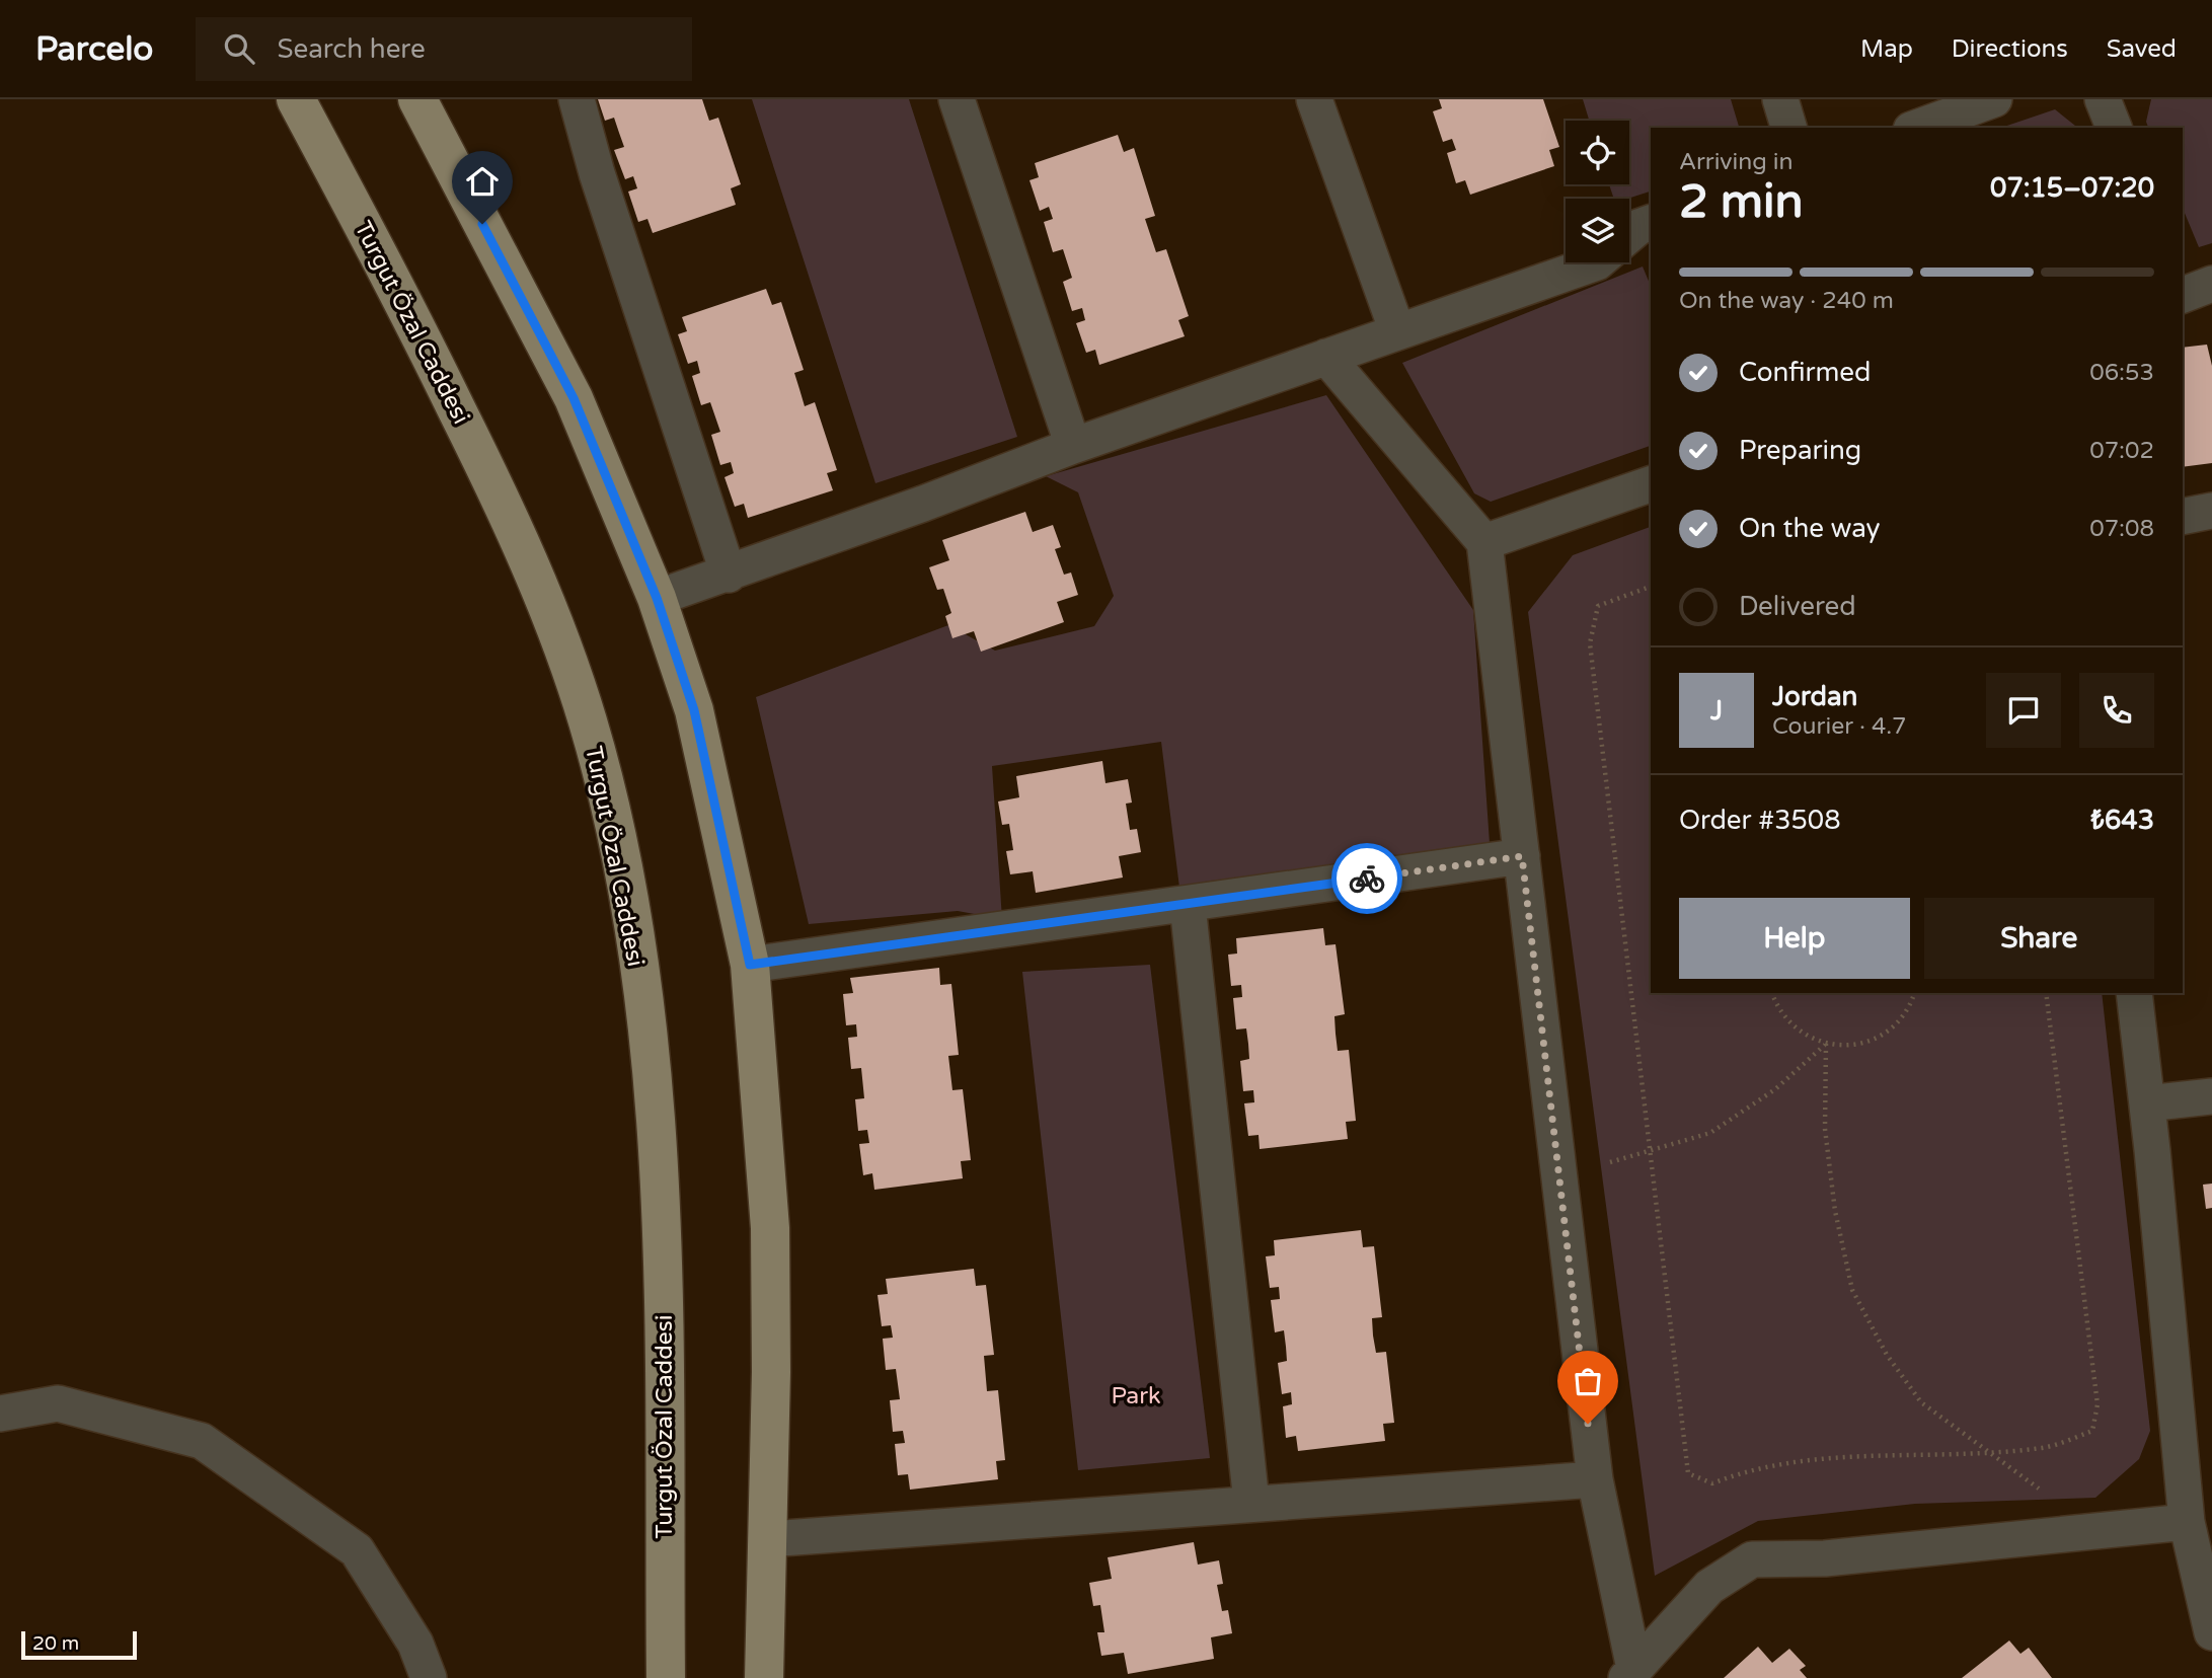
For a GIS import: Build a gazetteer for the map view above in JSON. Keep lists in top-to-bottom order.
{
  "streets": {
    "main road": ["Turgut Özal Caddesi"]
  },
  "parks": ["Park"],
  "scale_bar": "20 m",
  "page": {
    "header": "Parcelo",
    "search": "Search here",
    "nav": ["Map", "Directions", "Saved"],
    "heading": ["2 min", "Arriving in", "07:15–07:20"],
    "panel": [
      "Jordan",
      "Courier · 4.7",
      "Order #3508",
      "₺643"
    ],
    "bar": "On the way · 240 m",
    "list": [
      ["Confirmed", "06:53"],
      ["Preparing", "07:02"],
      ["On the way", "07:08"],
      "Delivered"
    ],
    "round": "J",
    "buttons": ["Help", "Share"],
    "scale": "20 m"
  }
}
